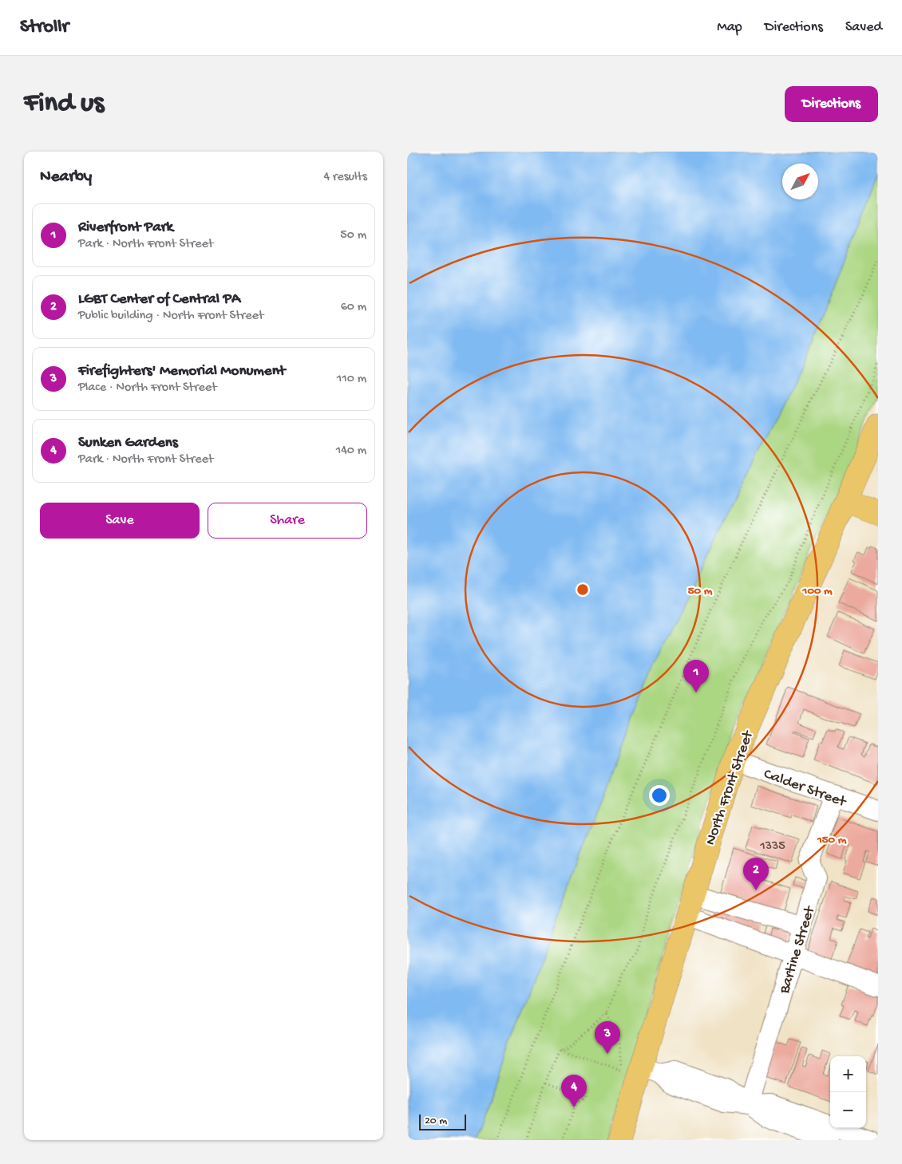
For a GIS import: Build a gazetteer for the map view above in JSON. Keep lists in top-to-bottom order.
{
  "streets": {
    "main road": ["North Front Street"],
    "street": ["Calder Street", "Bartine Street"]
  },
  "crossings": [
    ["Calder Street", "North Front Street"],
    ["Calder Street", "Bartine Street"]
  ],
  "house_numbers": ["1335"],
  "scale_bar": "20 m",
  "north": "top right",
  "page": {
    "header": "Strollr",
    "nav": ["Map", "Directions", "Saved"],
    "buttons": [
      "Directions",
      ["Save", "Share"]
    ],
    "title": "Find us",
    "heading": ["Nearby", "4 results"],
    "list": [
      {
        "mark": "1",
        "name": "Riverfront Park",
        "note": "Park · North Front Street",
        "value": "50 m"
      },
      {
        "mark": "2",
        "name": "LGBT Center of Central PA",
        "note": "Public building · North Front Street",
        "value": "60 m"
      },
      {
        "mark": "3",
        "name": "Firefighters' Memorial Monument",
        "note": "Place · North Front Street",
        "value": "110 m"
      },
      {
        "mark": "4",
        "name": "Sunken Gardens",
        "note": "Park · North Front Street",
        "value": "140 m"
      }
    ],
    "pins": [
      "1",
      "2",
      "3",
      "4"
    ],
    "map_buttons": ["+", "−"],
    "scale": "20 m"
  },
  "rings": ["50 m", "100 m", "150 m"]
}
